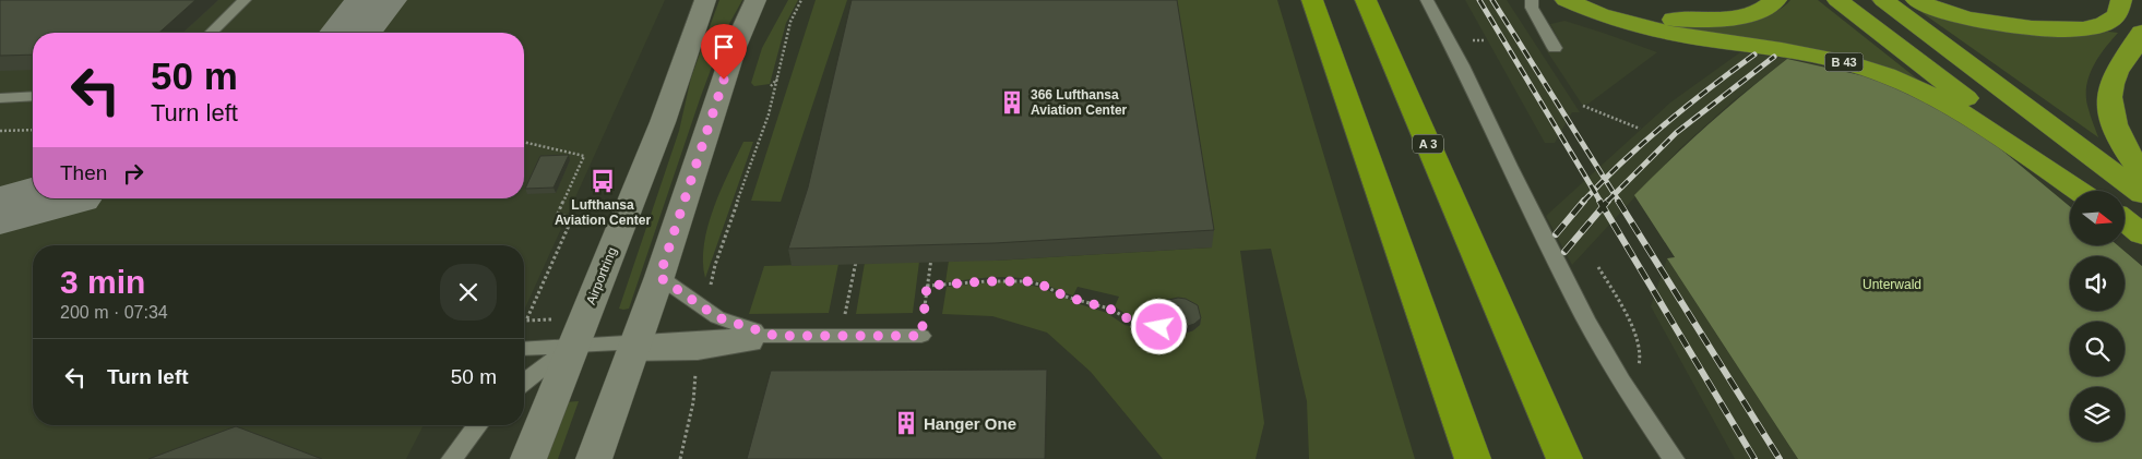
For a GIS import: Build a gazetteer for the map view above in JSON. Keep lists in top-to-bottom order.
{
  "streets": {
    "highway": ["B 43", "A 3"],
    "street": ["Airportring"]
  },
  "parks": ["Unterwald"],
  "places": {
    "building": ["366 Lufthansa Aviation Center", "Hanger One"],
    "bus stop": ["Lufthansa Aviation Center"]
  },
  "north": "right",
  "page": {
    "turn": ["50 m", "Turn left"],
    "then": "Then",
    "heading": ["3 min", "200 m · 07:34"],
    "list": [
      {
        "name": "Turn left",
        "value": "50 m"
      }
    ]
  }
}
